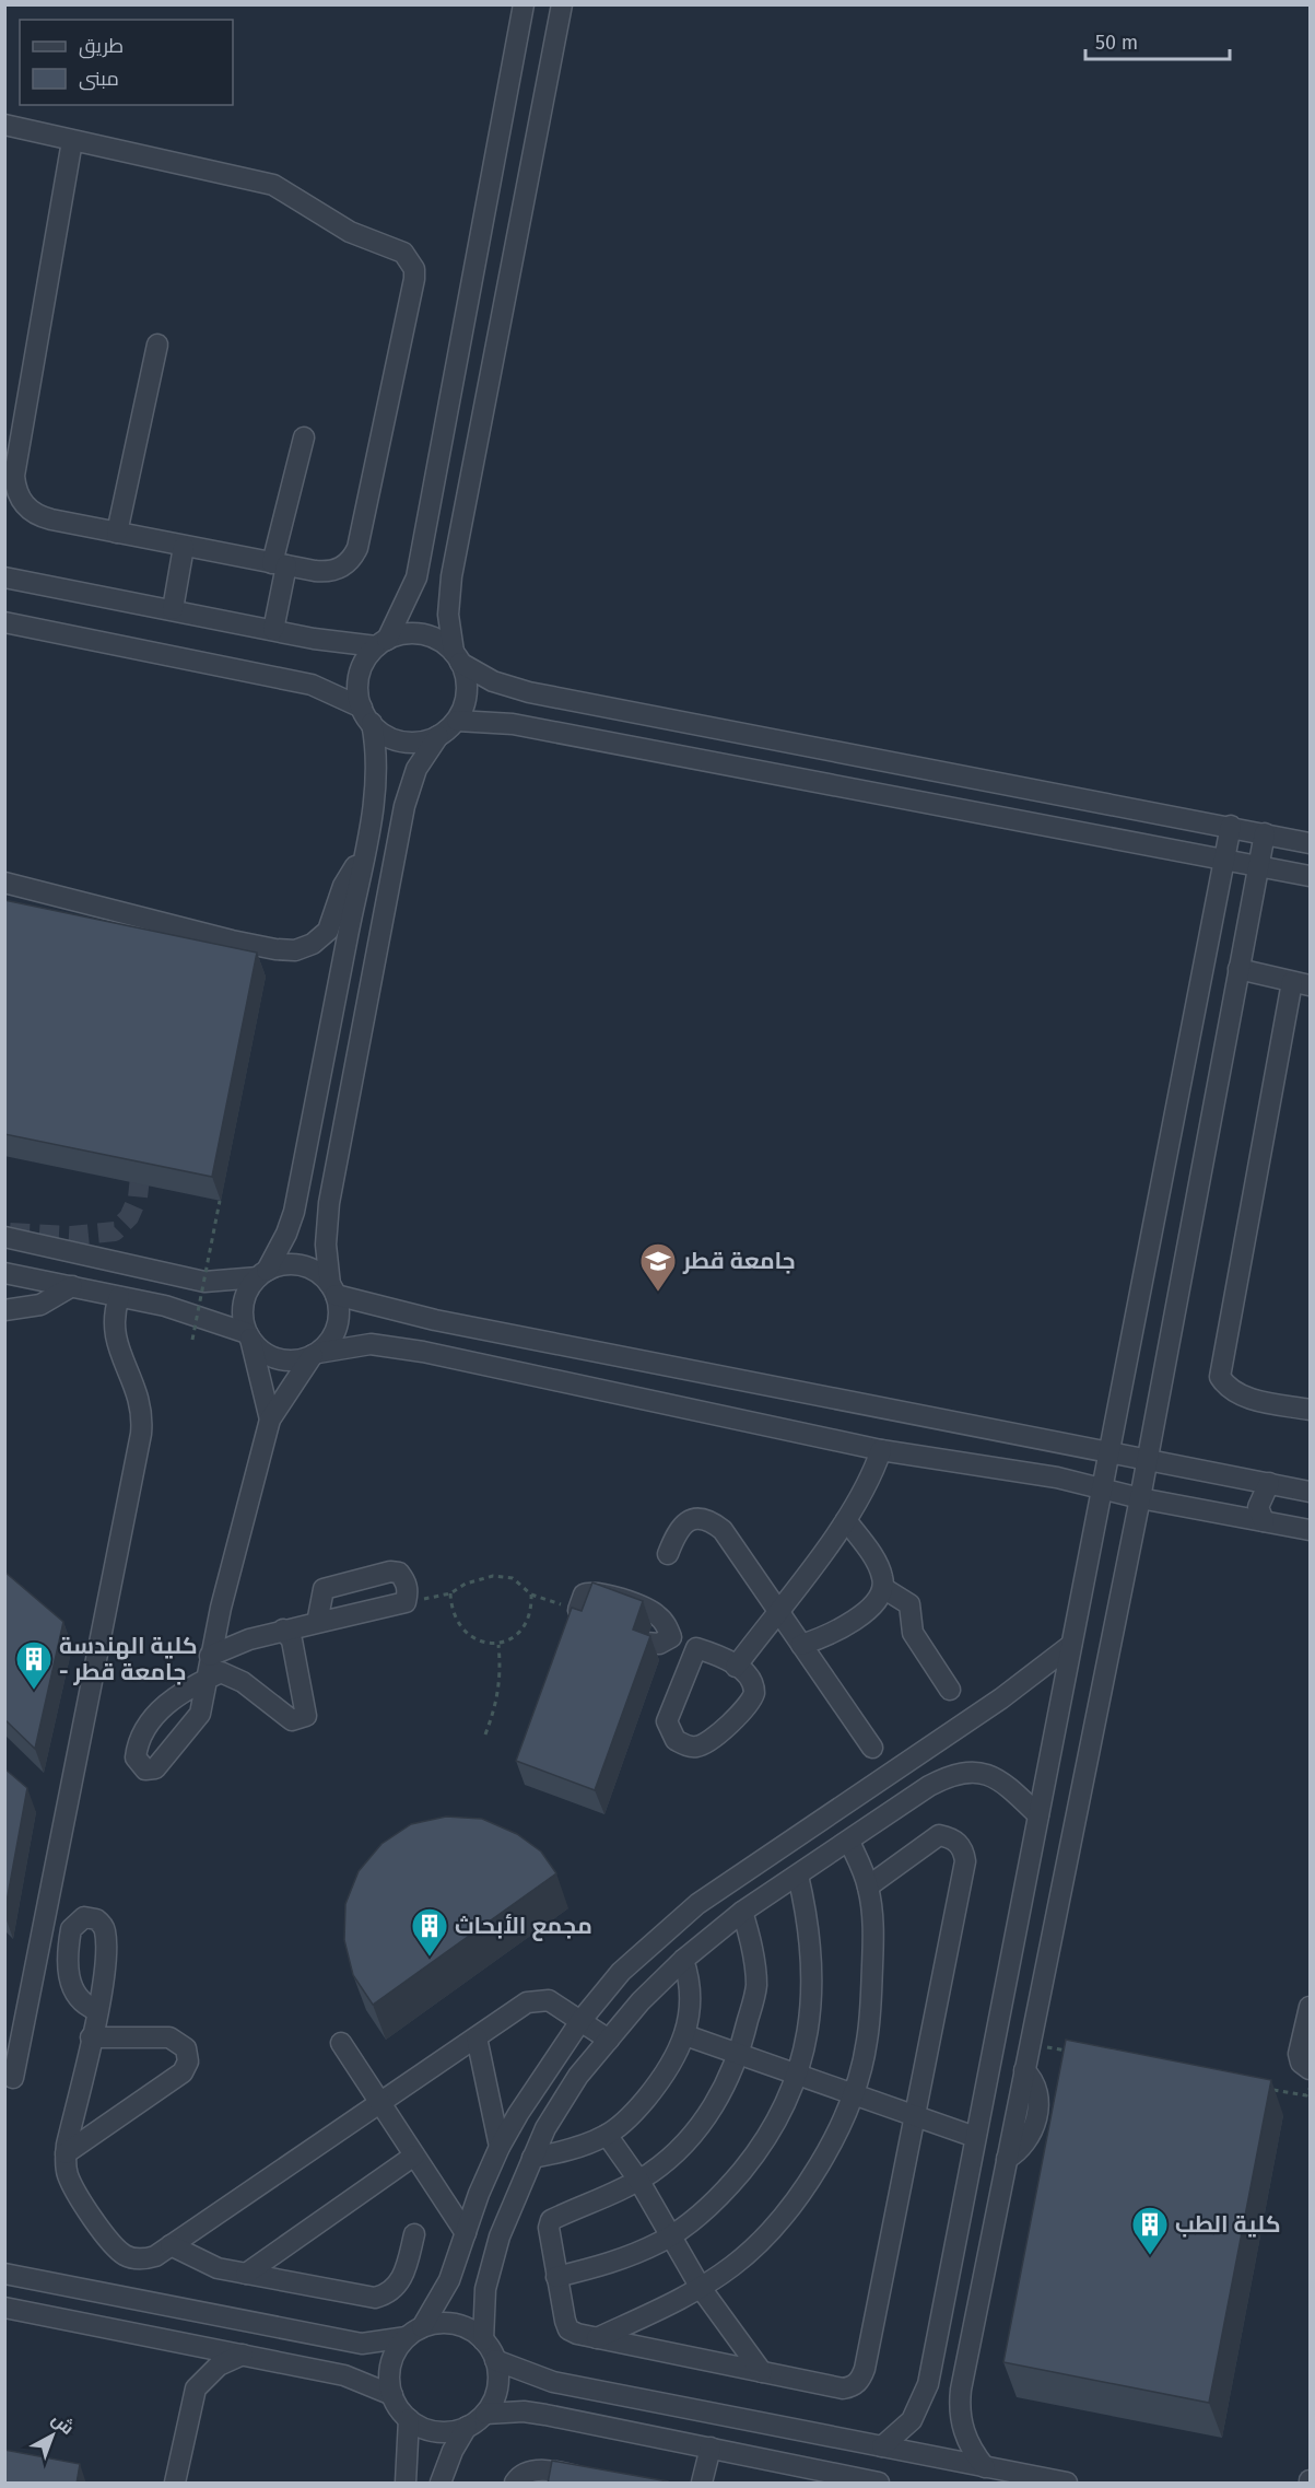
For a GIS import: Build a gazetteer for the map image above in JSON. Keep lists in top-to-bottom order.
{
  "places": {
    "school or university": ["جامعة قطر"],
    "building": ["كلية الهندسة - جامعة قطر", "مجمع الأبحاث", "كلية الطب"]
  },
  "legend": ["طريق", "مبنى"],
  "scale_bar": "50 m",
  "north": "top right"
}
